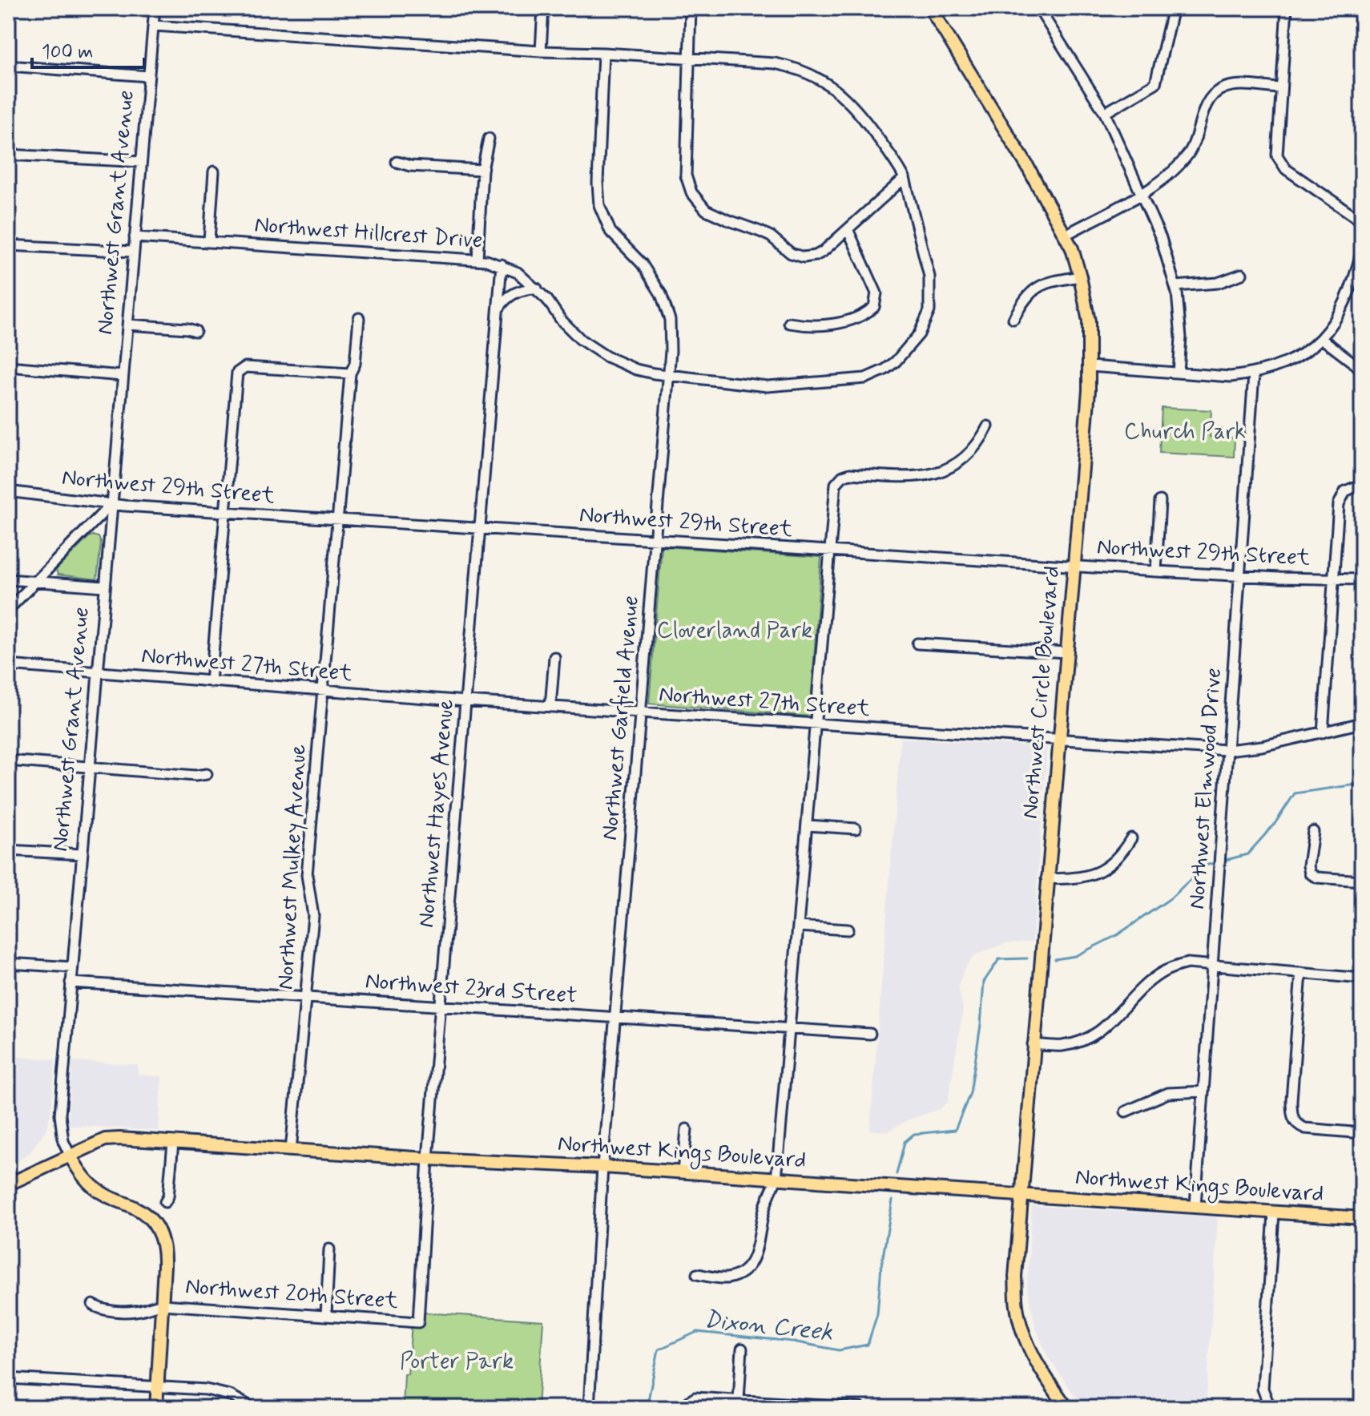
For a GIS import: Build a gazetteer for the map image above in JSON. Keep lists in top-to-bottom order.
{
  "streets": {
    "main road": ["Northwest Grant Avenue", "Northwest Circle Boulevard", "Northwest Kings Boulevard"],
    "street": [
      "Northwest Hillcrest Drive",
      "Northwest 29th Street",
      "Northwest 27th Street",
      "Northwest Garfield Avenue",
      "Northwest Elmwood Drive",
      "Northwest Hayes Avenue",
      "Northwest Mulkey Avenue",
      "Northwest 23rd Street",
      "Northwest 20th Street"
    ]
  },
  "crossings": [
    ["Northwest Grant Avenue", "Northwest Hillcrest Drive"],
    ["Northwest Grant Avenue", "Northwest 29th Street"],
    ["Northwest Grant Avenue", "Northwest 27th Street"],
    ["Northwest Grant Avenue", "Northwest 23rd Street"],
    ["Northwest Grant Avenue", "Northwest Kings Boulevard"],
    ["Northwest Grant Avenue", "Northwest 20th Street"],
    ["Northwest Hillcrest Drive", "Northwest Garfield Avenue"],
    ["Northwest Hillcrest Drive", "Northwest Hayes Avenue"],
    ["Northwest 29th Street", "Northwest Circle Boulevard"],
    ["Northwest 29th Street", "Northwest Garfield Avenue"],
    ["Northwest 29th Street", "Northwest Elmwood Drive"],
    ["Northwest 29th Street", "Northwest Hayes Avenue"],
    ["Northwest 29th Street", "Northwest Mulkey Avenue"],
    ["Northwest 27th Street", "Northwest Circle Boulevard"],
    ["Northwest 27th Street", "Northwest Garfield Avenue"],
    ["Northwest 27th Street", "Northwest Elmwood Drive"],
    ["Northwest 27th Street", "Northwest Hayes Avenue"],
    ["Northwest 27th Street", "Northwest Mulkey Avenue"],
    ["Northwest Circle Boulevard", "Northwest Kings Boulevard"],
    ["Northwest Garfield Avenue", "Northwest 23rd Street"],
    ["Northwest Garfield Avenue", "Northwest Kings Boulevard"],
    ["Northwest Elmwood Drive", "Northwest Kings Boulevard"],
    ["Northwest Hayes Avenue", "Northwest 23rd Street"],
    ["Northwest Hayes Avenue", "Northwest Kings Boulevard"],
    ["Northwest Hayes Avenue", "Northwest 20th Street"],
    ["Northwest Mulkey Avenue", "Northwest 23rd Street"],
    ["Northwest Mulkey Avenue", "Northwest Kings Boulevard"]
  ],
  "water": ["Dixon Creek"],
  "parks": ["Church Park", "Cloverland Park", "Porter Park"],
  "scale_bar": "100 m"
}
